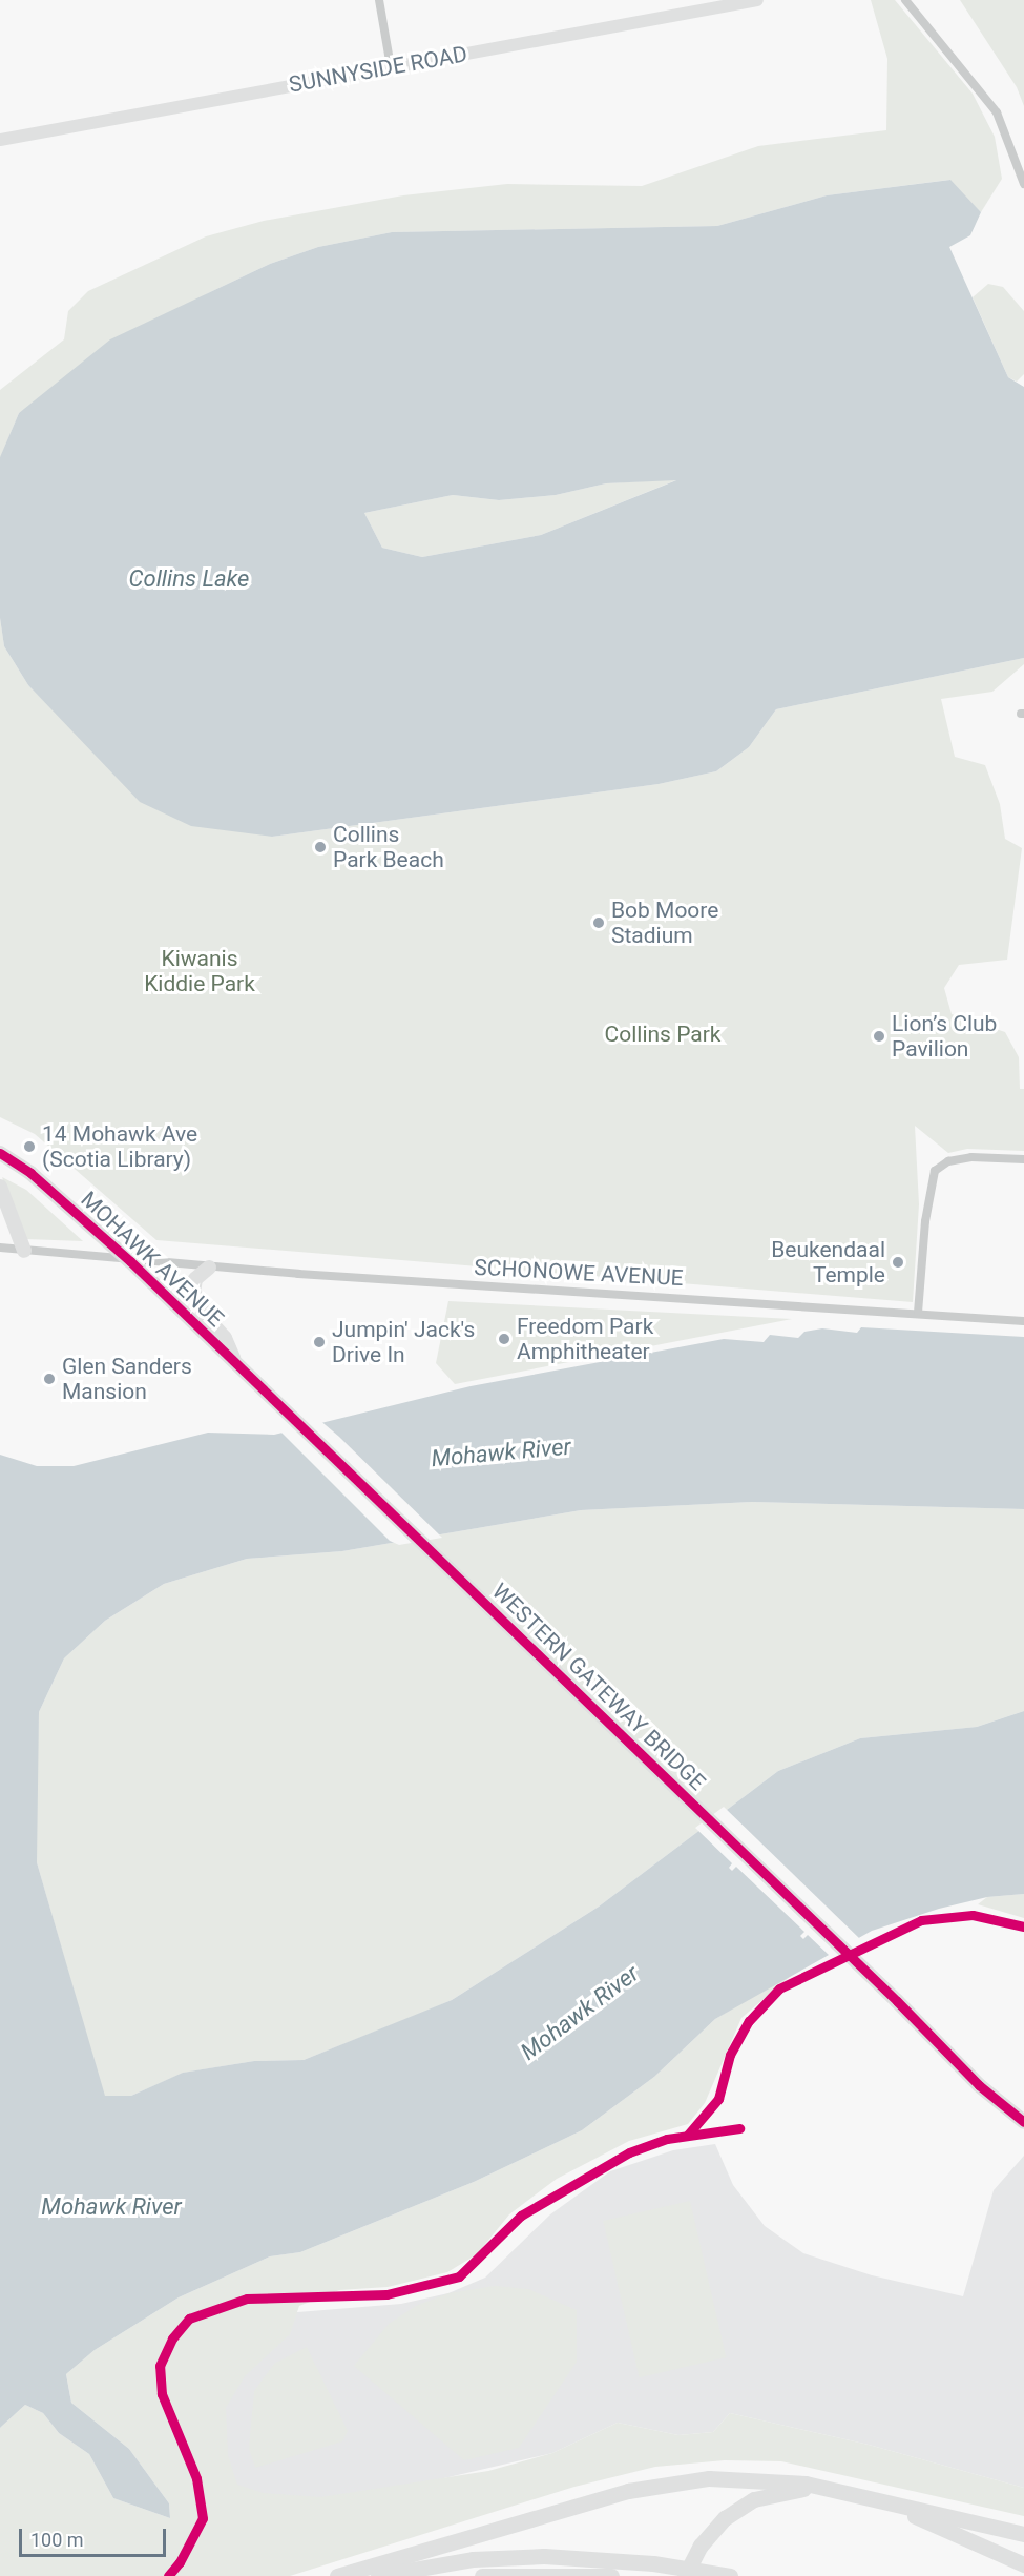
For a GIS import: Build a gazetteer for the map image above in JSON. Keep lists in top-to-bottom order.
{
  "streets": {
    "main road": ["MOHAWK AVENUE", "WESTERN GATEWAY BRIDGE"],
    "street": ["SUNNYSIDE ROAD", "SCHONOWE AVENUE"]
  },
  "crossings": [
    ["MOHAWK AVENUE", "SCHONOWE AVENUE"],
    ["MOHAWK AVENUE", "WESTERN GATEWAY BRIDGE"]
  ],
  "water": ["Collins Lake", "Mohawk River"],
  "parks": ["Kiwanis Kiddie Park", "Collins Park"],
  "places": [
    "Collins Park Beach",
    "Bob Moore Stadium",
    "Lion’s Club Pavilion",
    "14 Mohawk Ave (Scotia Library)",
    "Beukendaal Temple",
    "Freedom Park Amphitheater",
    "Jumpin' Jack's Drive In",
    "Glen Sanders Mansion"
  ],
  "scale_bar": "100 m"
}
